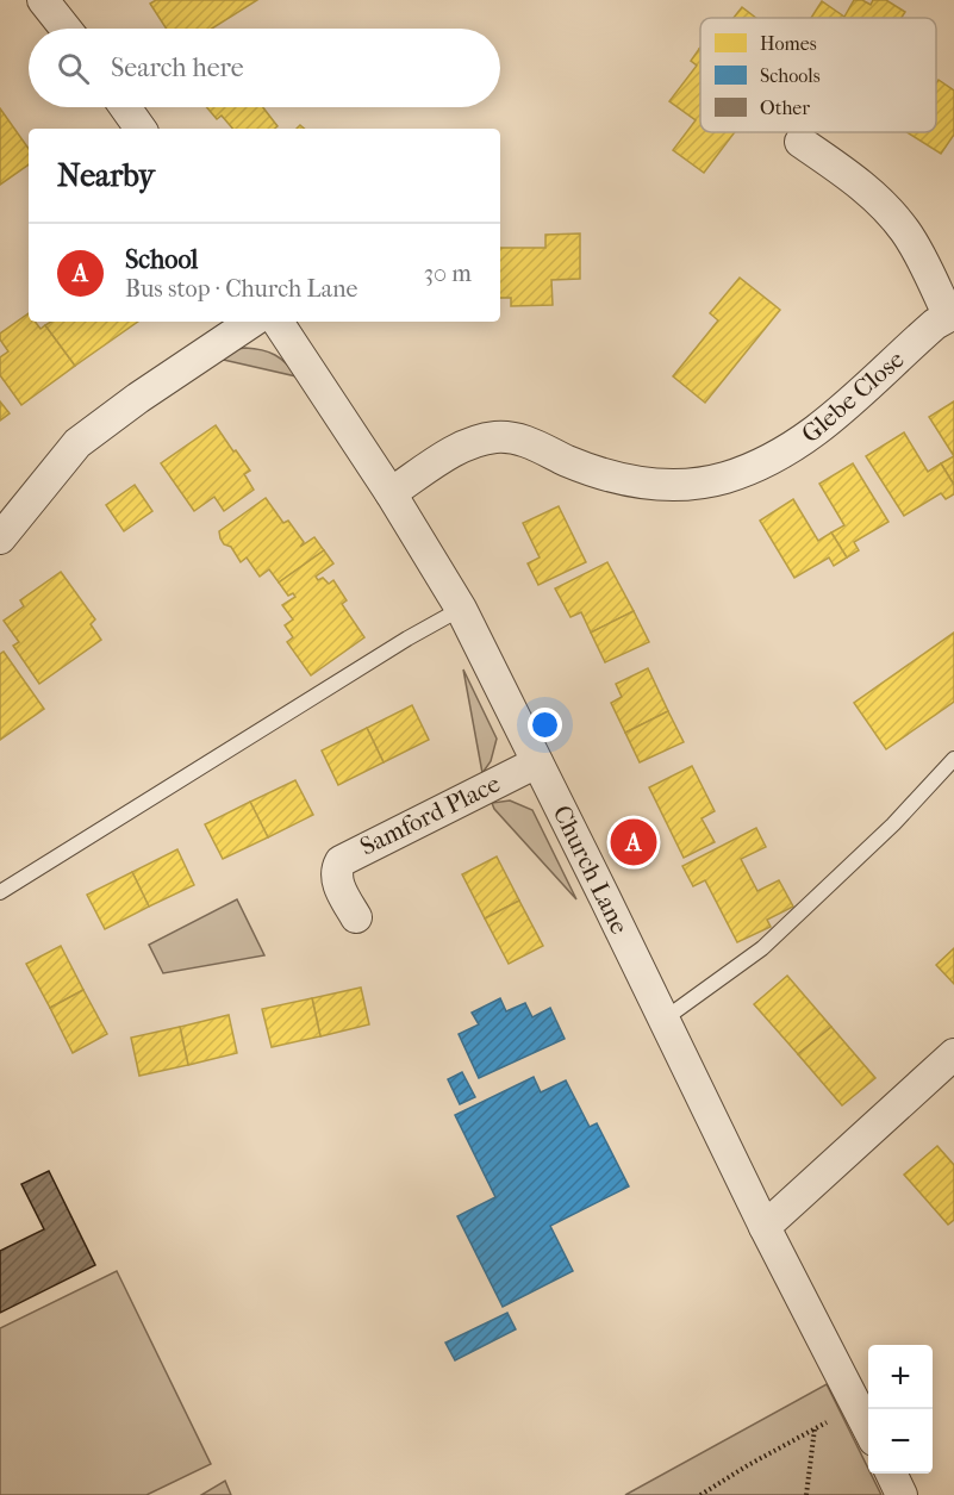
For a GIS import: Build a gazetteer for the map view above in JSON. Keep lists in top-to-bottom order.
{
  "streets": {
    "street": ["Glebe Close", "Samford Place", "Church Lane"]
  },
  "crossings": [
    ["Glebe Close", "Church Lane"],
    ["Samford Place", "Church Lane"]
  ],
  "legend": ["Homes", "Schools", "Other"],
  "page": {
    "search": "Search here",
    "heading": "Nearby",
    "list": [
      {
        "mark": "A",
        "name": "School",
        "note": "Bus stop · Church Lane",
        "value": "30 m"
      }
    ],
    "pins": "A",
    "map_buttons": ["+", "−"]
  }
}
